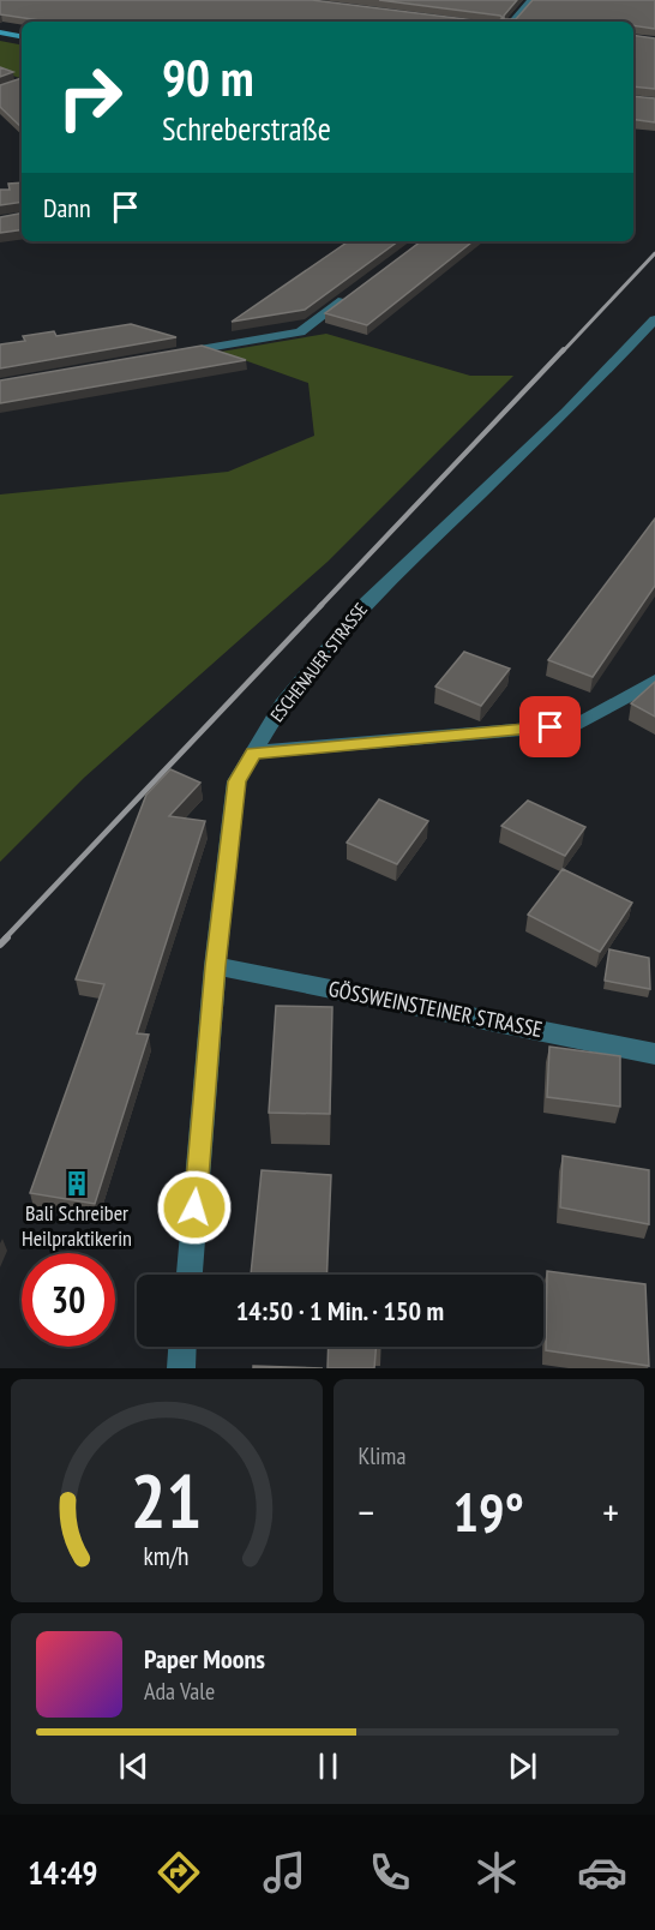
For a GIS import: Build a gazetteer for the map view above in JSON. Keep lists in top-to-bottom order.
{
  "streets": {
    "street": ["ESCHENAUER STRASSE", "GÖSSWEINSTEINER STRASSE"]
  },
  "crossings": [
    ["ESCHENAUER STRASSE", "GÖSSWEINSTEINER STRASSE"]
  ],
  "places": {
    "building": ["Bali Schreiber Heilpraktikerin"]
  },
  "page": {
    "turn": ["90 m", "Schreberstraße"],
    "then": "Dann",
    "limit": "30",
    "trip": "14:50 · 1 Min. · 150 m",
    "tile": "Klima",
    "heat": ["−", "19°", "+"],
    "song": ["Paper Moons", "Ada Vale"],
    "tabs": "14:49",
    "gauge": ["21", "km/h"]
  }
}
